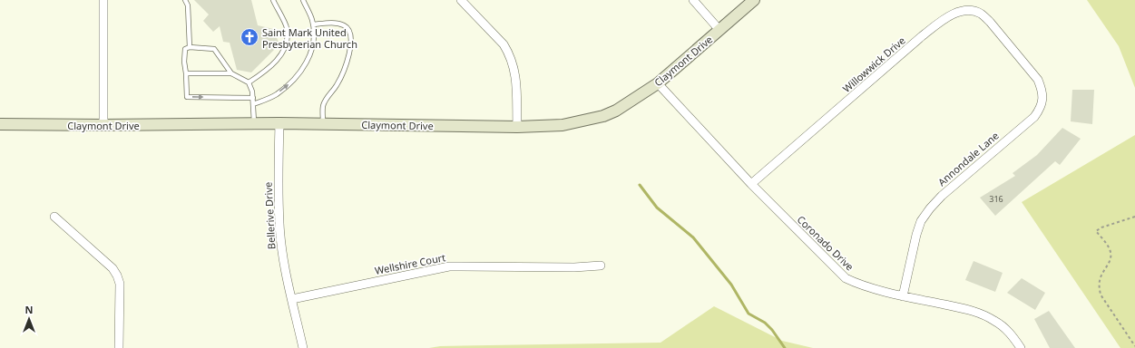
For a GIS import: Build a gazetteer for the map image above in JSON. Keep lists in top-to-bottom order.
{
  "streets": {
    "street": [
      "Claymont Drive",
      "Willowwick Drive",
      "Annondale Lane",
      "Bellerive Drive",
      "Coronado Drive",
      "Wellshire Court"
    ]
  },
  "crossings": [
    ["Claymont Drive", "Bellerive Drive"],
    ["Claymont Drive", "Coronado Drive"],
    ["Willowwick Drive", "Annondale Lane"],
    ["Willowwick Drive", "Coronado Drive"],
    ["Annondale Lane", "Coronado Drive"],
    ["Bellerive Drive", "Wellshire Court"]
  ],
  "places": {
    "church": ["Saint Mark United Presbyterian Church"]
  },
  "house_numbers": ["316"],
  "north": "top"
}
